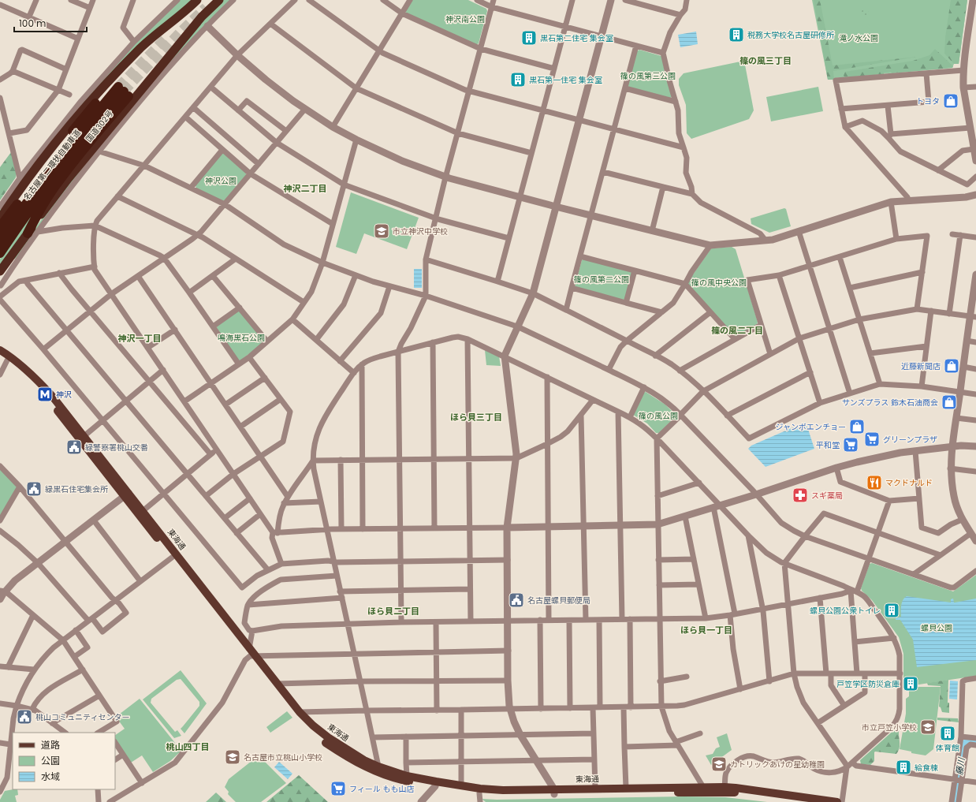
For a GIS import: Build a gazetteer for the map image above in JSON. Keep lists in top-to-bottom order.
{
  "streets": {
    "highway": ["国道302号", "名古屋第二環状自動車道"],
    "main road": ["東海通"]
  },
  "crossings": [
    ["国道302号", "名古屋第二環状自動車道"]
  ],
  "districts": [
    "篠の風三丁目",
    "神沢二丁目",
    "篠の風二丁目",
    "神沢一丁目",
    "ほら貝三丁目",
    "ほら貝二丁目",
    "ほら貝一丁目",
    "桃山四丁目"
  ],
  "water": ["藤川"],
  "parks": [
    "神沢南公園",
    "滝ノ水公園",
    "篠の風第三公園",
    "神沢公園",
    "篠の風第二公園",
    "篠の風中央公園",
    "鳴海黒石公園",
    "篠の風公園",
    "螺貝公園"
  ],
  "places": {
    "building": [
      "税務大学校名古屋研修所",
      "黒石第二住宅 集会室",
      "黒石第一住宅 集会室",
      "螺貝公園公衆トイレ",
      "戸笠学区防災倉庫",
      "体育館",
      "給食棟"
    ],
    "shop": [
      "トヨタ",
      "近藤新聞店",
      "サンズプラス 鈴木石油商会",
      "ジャンボエンチョー"
    ],
    "school or university": [
      "市立神沢中学校",
      "市立戸笠小学校",
      "名古屋市立桃山小学校",
      "カトリックあけの星幼稚園"
    ],
    "metro station": ["神沢"],
    "supermarket": ["グリーンプラザ", "平和堂", "フィール もも山店"],
    "public building": [
      "緑警察署桃山交番",
      "緑黒石住宅集会所",
      "名古屋螺貝郵便局",
      "桃山コミュニティセンター"
    ],
    "restaurant": ["マクドナルド"],
    "pharmacy": ["スギ薬局"]
  },
  "legend": ["道路", "公園", "水域"],
  "scale_bar": "100 m"
}
